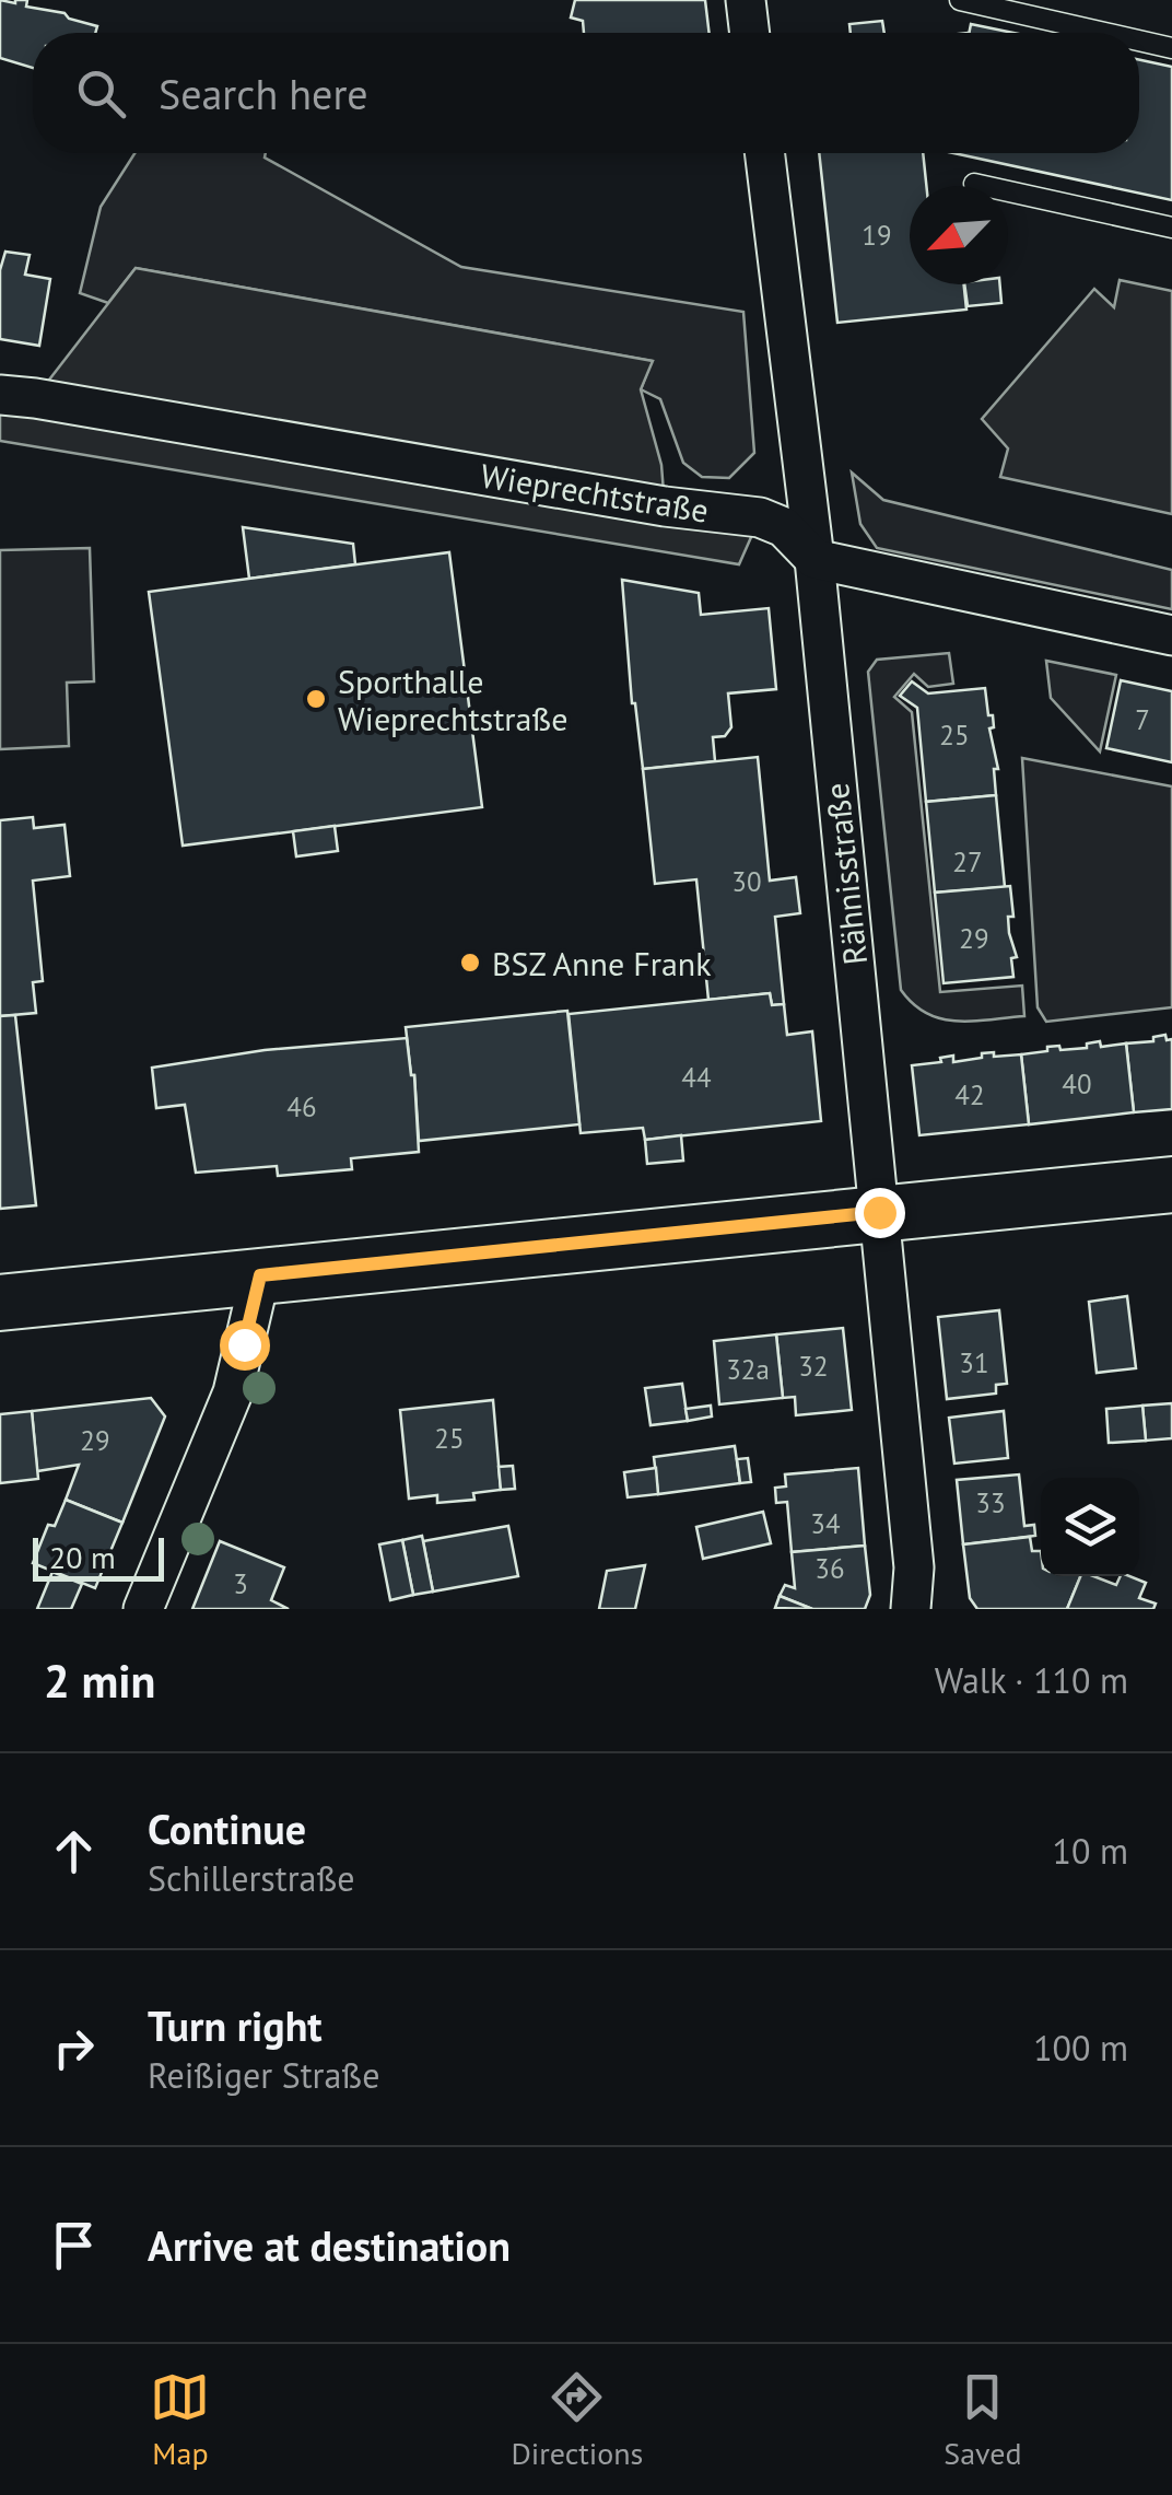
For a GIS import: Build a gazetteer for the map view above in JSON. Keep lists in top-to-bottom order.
{
  "streets": {
    "street": ["Wieprechtstraße", "Rähnisstraße"]
  },
  "crossings": [
    ["Wieprechtstraße", "Rähnisstraße"]
  ],
  "places": ["Sporthalle Wieprechtstraße", "BSZ Anne Frank"],
  "house_numbers": [
    "19",
    "7",
    "25",
    "27",
    "30",
    "29",
    "44",
    "40",
    "42",
    "46",
    "31",
    "32",
    "32a",
    "25",
    "29",
    "33",
    "34",
    "36",
    "3"
  ],
  "scale_bar": "20 m",
  "north": "bottom left",
  "page": {
    "search": "Search here",
    "scale": "20 m",
    "heading": ["2 min", "Walk · 110 m"],
    "list": [
      ["Continue", "Schillerstraße", "10 m"],
      ["Turn right", "Reißiger Straße", "100 m"],
      "Arrive at destination"
    ],
    "nav": ["Map", "Directions", "Saved"]
  }
}
